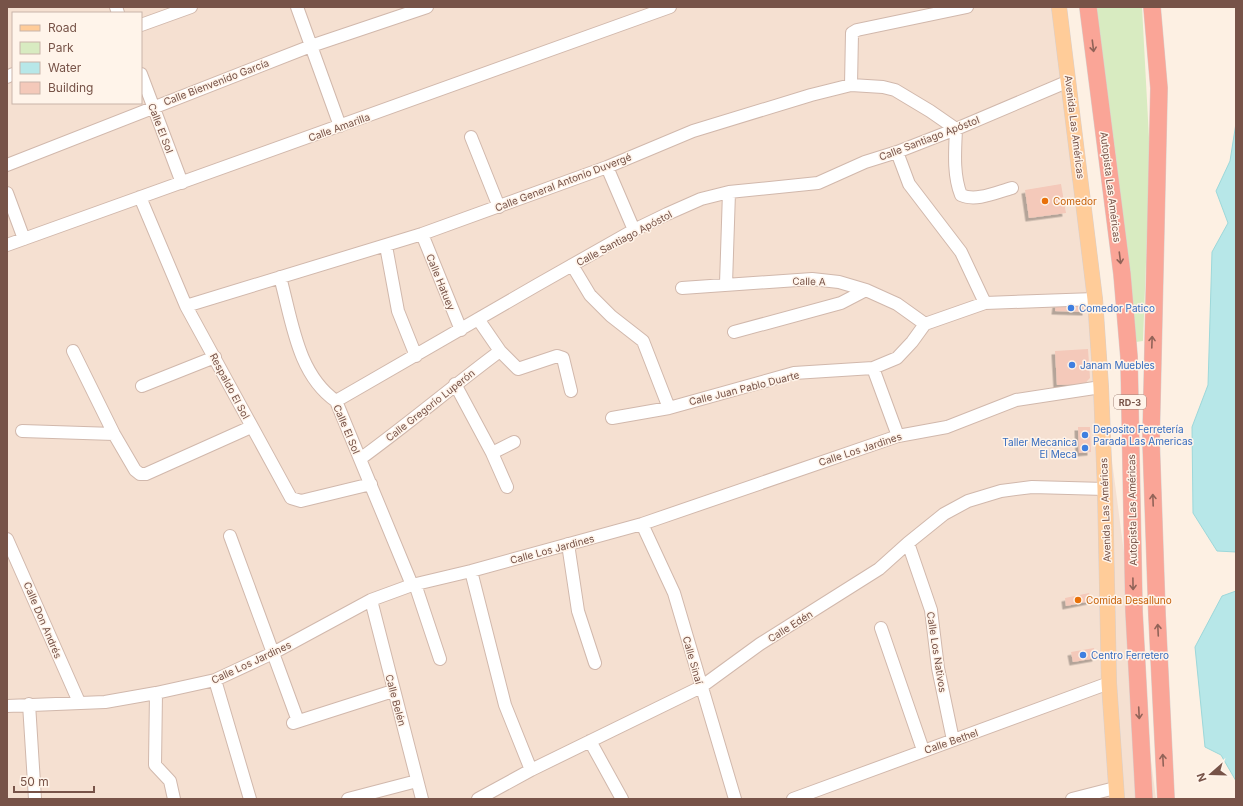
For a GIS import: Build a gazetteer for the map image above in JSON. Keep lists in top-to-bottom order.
{
  "streets": {
    "highway": ["Autopista Las Américas", "RD-3"],
    "main road": ["Avenida Las Américas"],
    "street": [
      "Calle Bienvenido García",
      "Calle Amarilla",
      "Calle El Sol",
      "Calle Santiago Apóstol",
      "Calle General Antonio Duvergé",
      "Calle A",
      "Calle Hatuey",
      "Respaldo El Sol",
      "Calle Juan Pablo Duarte",
      "Calle Gregorio Luperón",
      "Calle Los Jardines",
      "Calle Don Andrés",
      "Calle Edén",
      "Calle Los Nativos",
      "Calle Sinaí",
      "Calle Belén",
      "Calle Bethel"
    ]
  },
  "crossings": [
    ["Calle Bienvenido García", "Calle El Sol"],
    ["Calle Amarilla", "Calle El Sol"],
    ["Calle Amarilla", "Respaldo El Sol"],
    ["Avenida Las Américas", "Calle Santiago Apóstol"],
    ["Avenida Las Américas", "Calle Los Jardines"],
    ["Avenida Las Américas", "Calle Edén"],
    ["Avenida Las Américas", "Calle Bethel"],
    ["Calle El Sol", "Calle Santiago Apóstol"],
    ["Calle El Sol", "Calle General Antonio Duvergé"],
    ["Calle El Sol", "Respaldo El Sol"],
    ["Calle El Sol", "Calle Gregorio Luperón"],
    ["Calle El Sol", "Calle Los Jardines"],
    ["Calle Santiago Apóstol", "Calle General Antonio Duvergé"],
    ["Calle Santiago Apóstol", "Calle Hatuey"],
    ["Calle General Antonio Duvergé", "Calle Hatuey"],
    ["Calle General Antonio Duvergé", "Respaldo El Sol"],
    ["Calle A", "Calle Juan Pablo Duarte"],
    ["Calle Los Jardines", "Calle Don Andrés"],
    ["Calle Los Jardines", "Calle Sinaí"],
    ["Calle Los Jardines", "Calle Belén"],
    ["Calle Edén", "Calle Los Nativos"],
    ["Calle Edén", "Calle Sinaí"],
    ["Calle Los Nativos", "Calle Bethel"]
  ],
  "places": [
    "Comedor",
    "Comedor Patico",
    "Janam Muebles",
    "Deposito Ferretería Parada Las Americas",
    "Taller Mecanica El Meca",
    "Comida Desalluno",
    "Centro Ferretero"
  ],
  "legend": [
    "Road",
    "Park",
    "Water",
    "Building"
  ],
  "scale_bar": "50 m",
  "north": "left"
}
